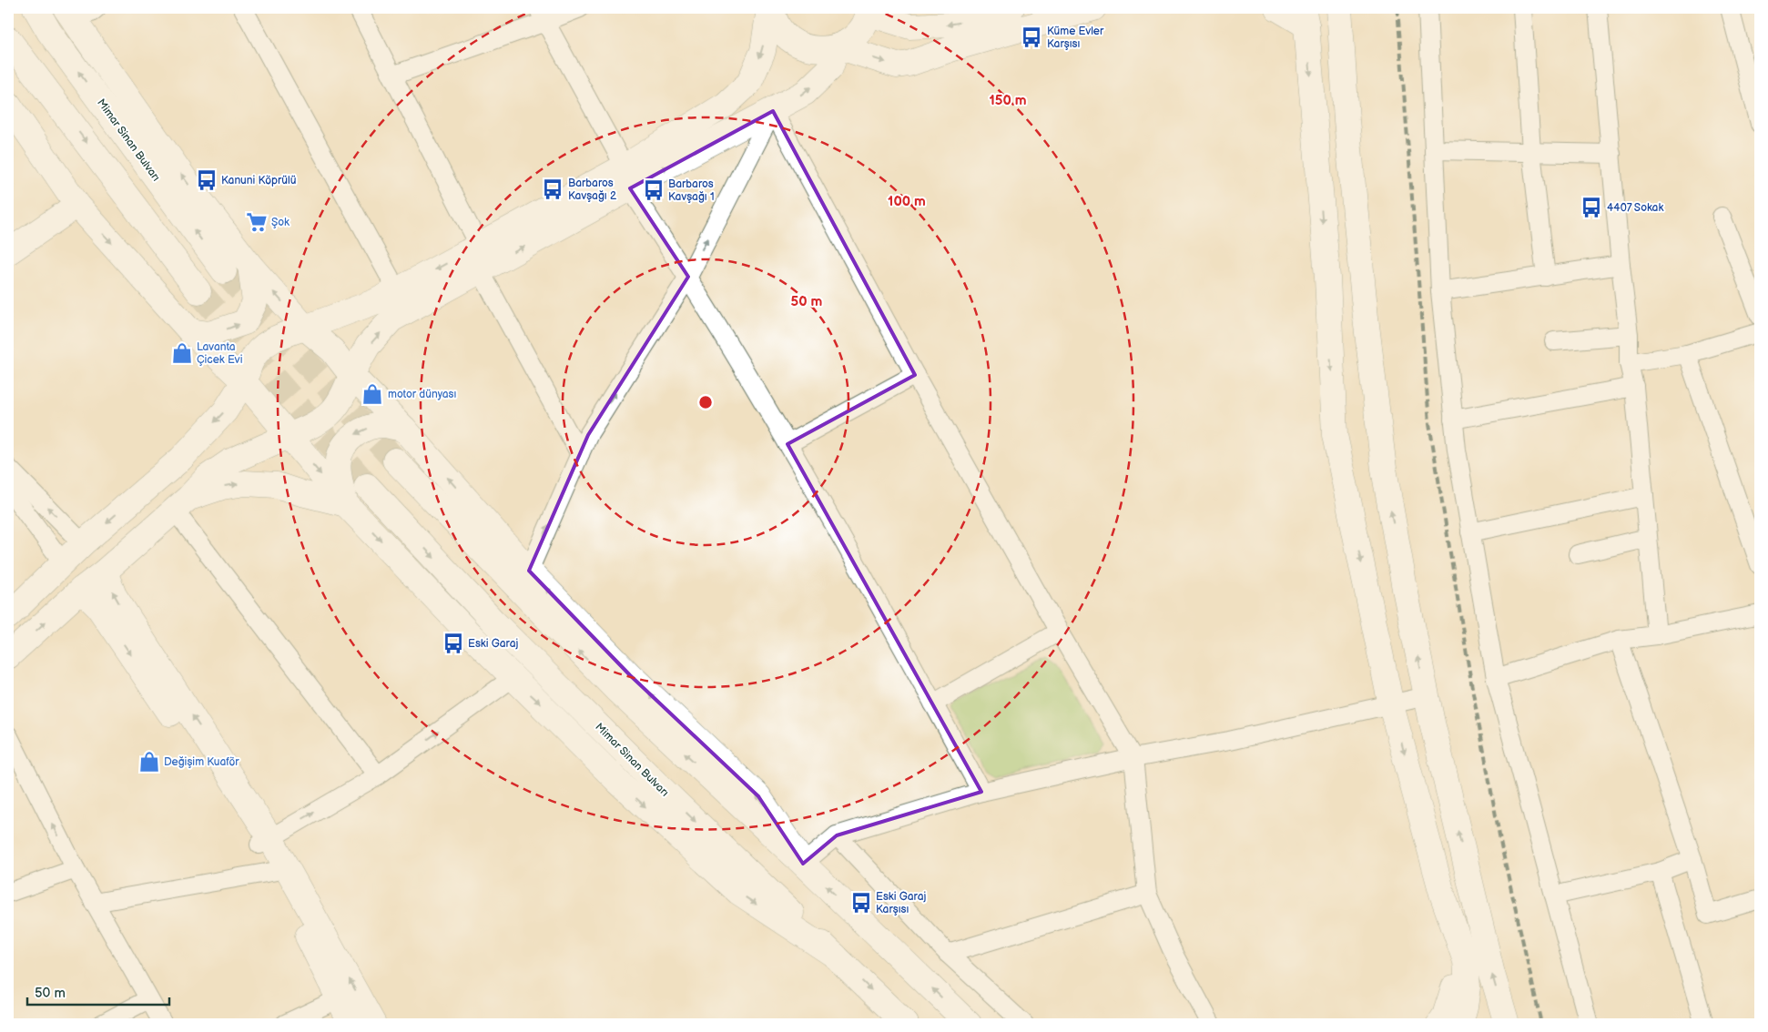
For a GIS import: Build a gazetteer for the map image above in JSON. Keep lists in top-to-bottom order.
{
  "streets": {
    "main road": ["Mimar Sinan Bulvarı"]
  },
  "places": {
    "bus stop": [
      "Küme Evler Karşısı",
      "Kanuni Köprülü",
      "Barbaros Kavşağı 2",
      "Barbaros Kavşağı 1",
      "4407 Sokak",
      "Eski Garaj",
      "Eski Garaj Karşısı"
    ],
    "supermarket": ["Şok"],
    "shop": ["Lavanta Çicek Evi", "motor dünyası", "Değişim Kuaför"]
  },
  "scale_bar": "50 m",
  "rings": ["150 m", "100 m", "50 m"]
}
